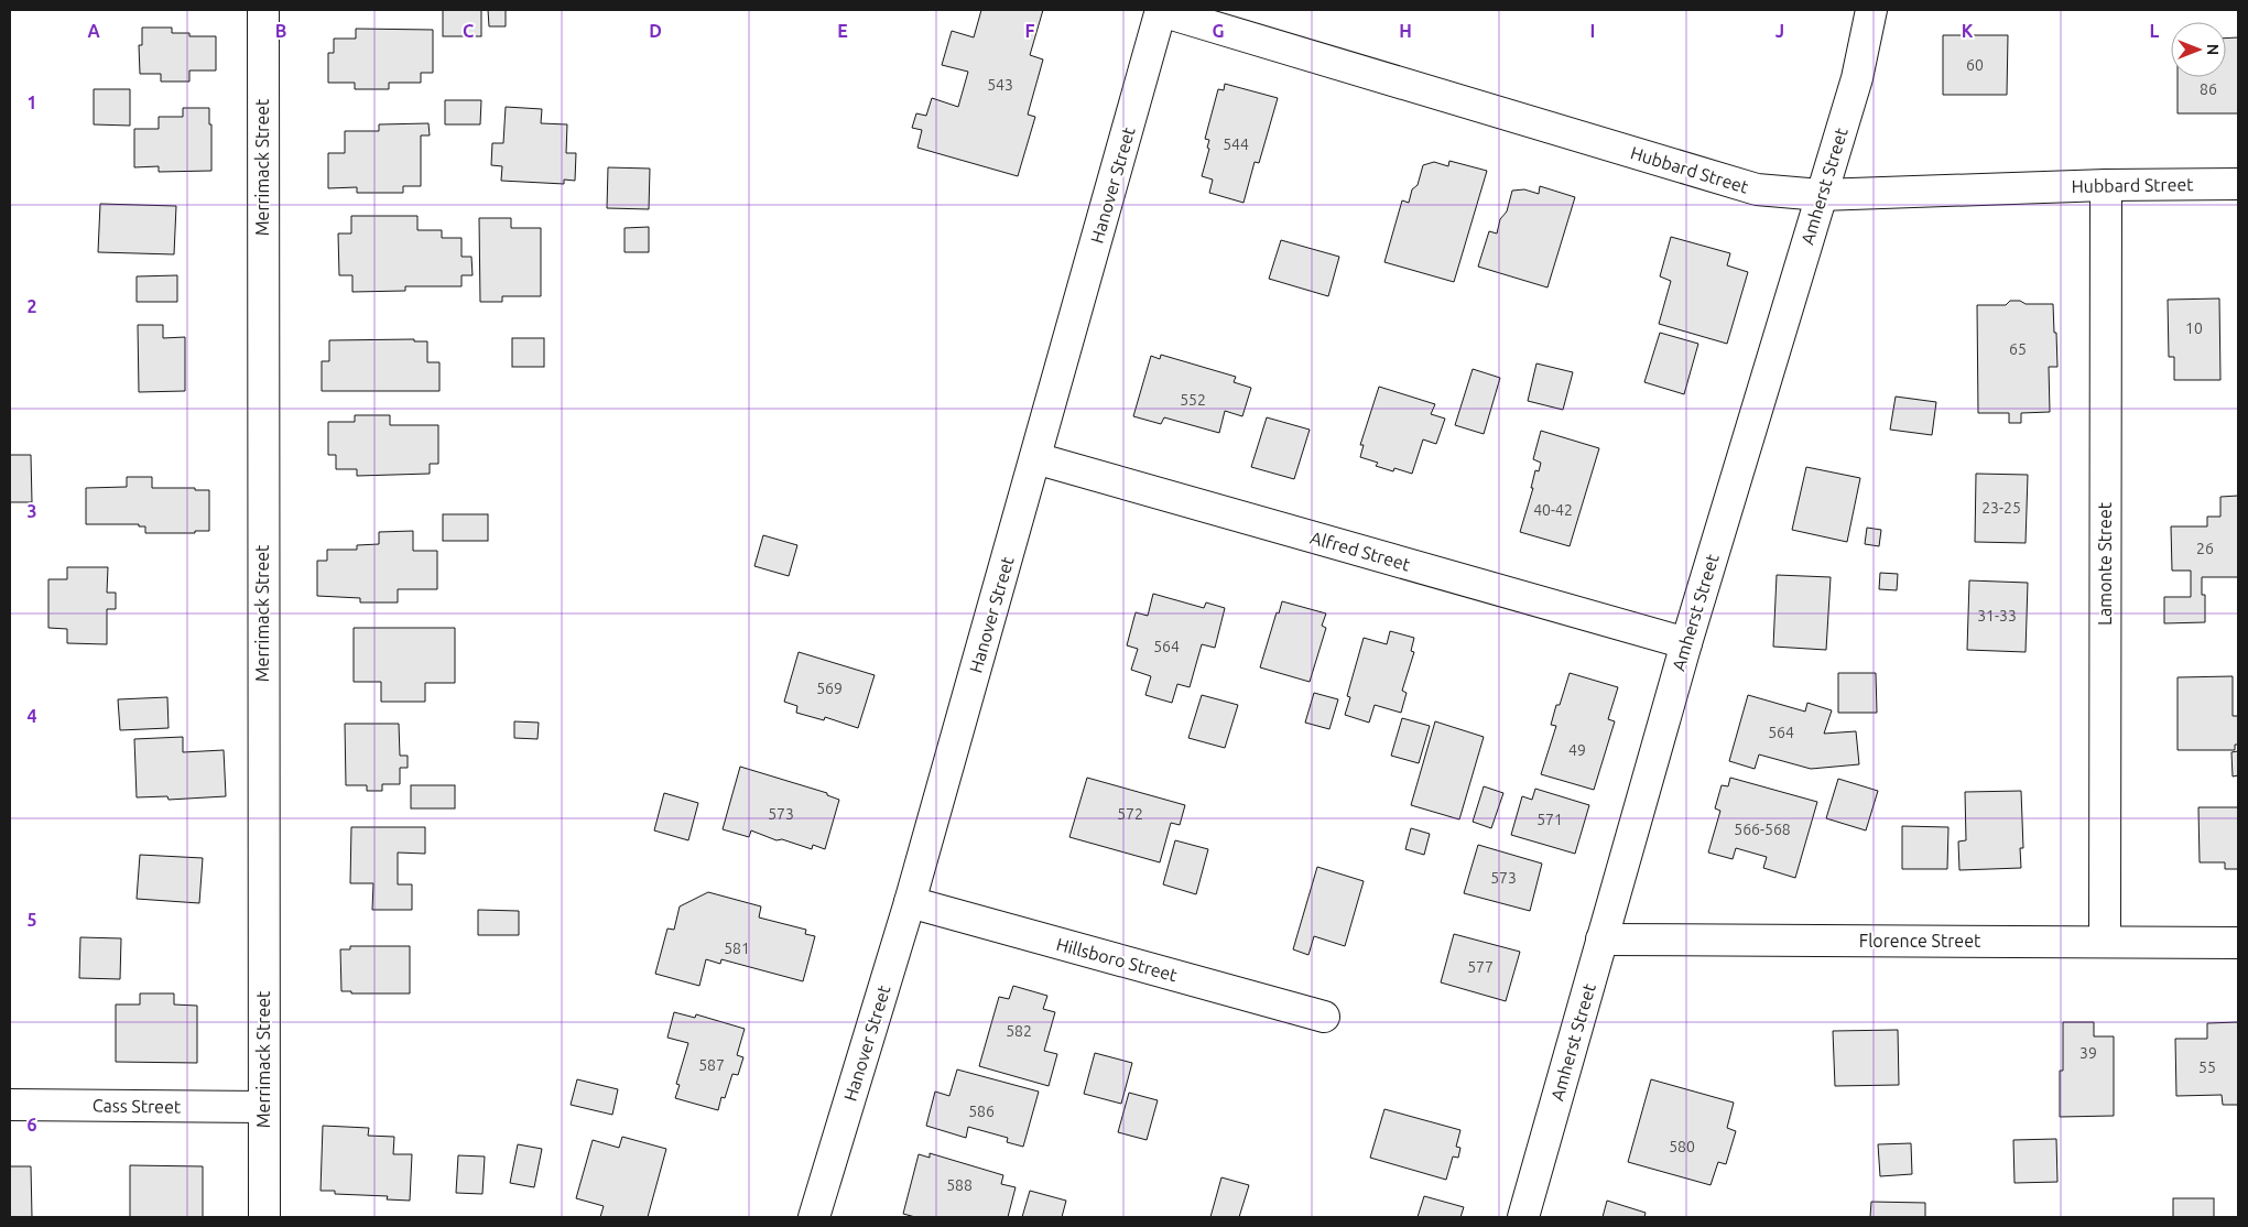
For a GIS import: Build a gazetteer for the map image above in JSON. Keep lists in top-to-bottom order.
{
  "streets": {
    "street": [
      "Merrimack Street",
      "Hubbard Street",
      "Hanover Street",
      "Amherst Street",
      "Alfred Street",
      "Lamonte Street",
      "Florence Street",
      "Hillsboro Street",
      "Cass Street"
    ]
  },
  "crossings": [
    ["Merrimack Street", "Cass Street"],
    ["Hubbard Street", "Hanover Street"],
    ["Hubbard Street", "Amherst Street"],
    ["Hubbard Street", "Lamonte Street"],
    ["Hanover Street", "Alfred Street"],
    ["Hanover Street", "Hillsboro Street"],
    ["Amherst Street", "Alfred Street"],
    ["Amherst Street", "Florence Street"],
    ["Lamonte Street", "Florence Street"]
  ],
  "house_numbers": [
    "60",
    "543",
    "86",
    "544",
    "10",
    "65",
    "552",
    "23-25",
    "40-42",
    "26",
    "31-33",
    "564",
    "569",
    "564",
    "49",
    "573",
    "572",
    "571",
    "566-568",
    "573",
    "581",
    "577",
    "582",
    "39",
    "587",
    "55",
    "586",
    "580",
    "588"
  ],
  "north": "right",
  "grid": {
    "columns": [
      "A",
      "B",
      "C",
      "D",
      "E",
      "F",
      "G",
      "H",
      "I",
      "J",
      "K",
      "L"
    ],
    "rows": [
      "1",
      "2",
      "3",
      "4",
      "5",
      "6"
    ]
  }
}
